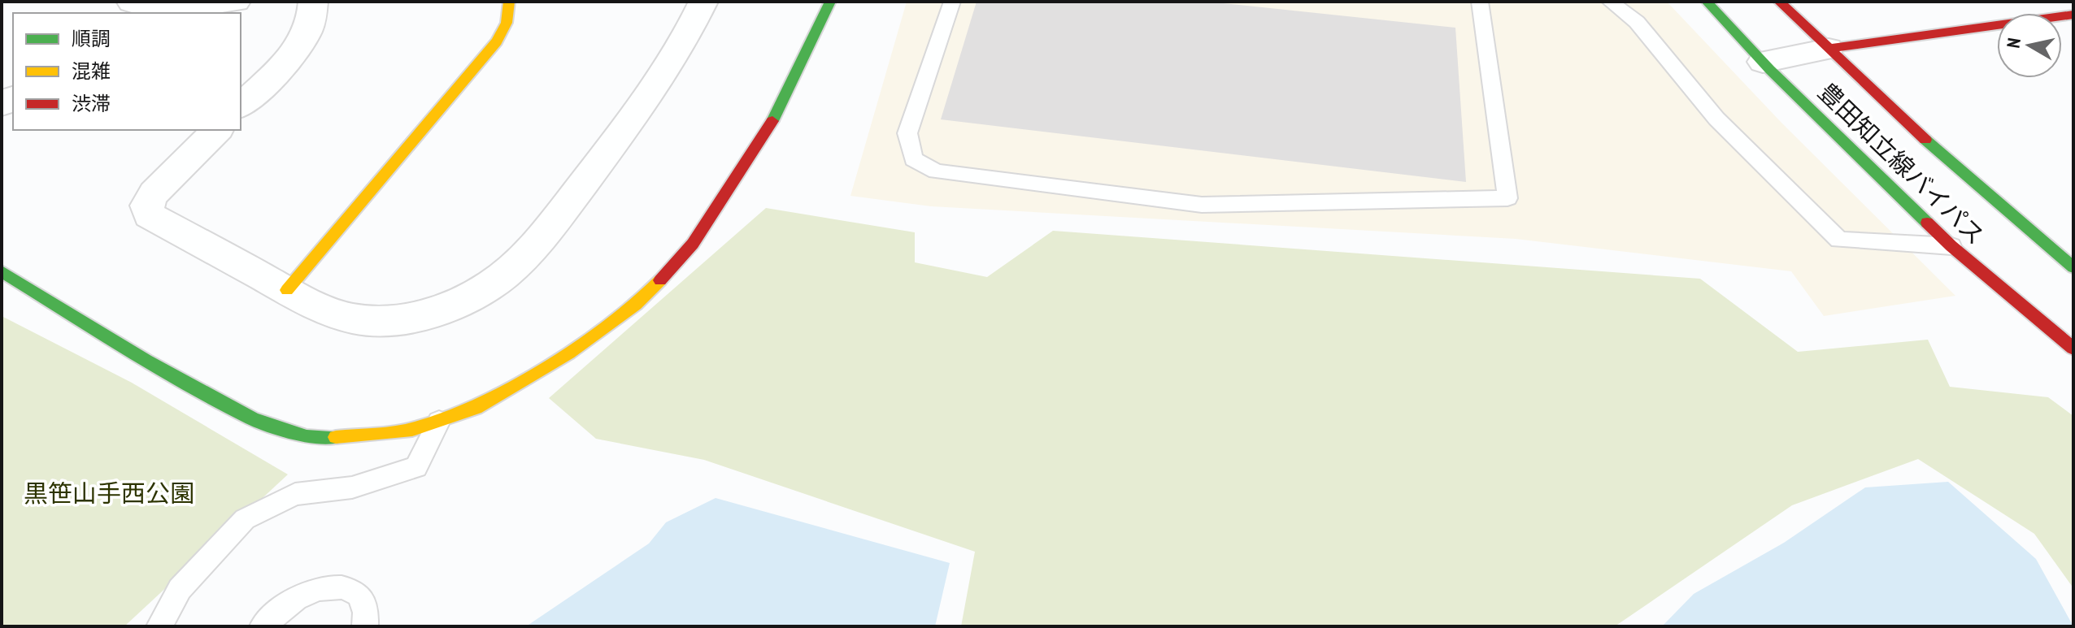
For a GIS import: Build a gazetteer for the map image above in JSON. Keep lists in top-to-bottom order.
{
  "streets": {
    "street": ["豊田知立線バイパス"]
  },
  "parks": ["黒笹山手西公園"],
  "legend": ["順調", "混雑", "渋滞"],
  "north": "left"
}
